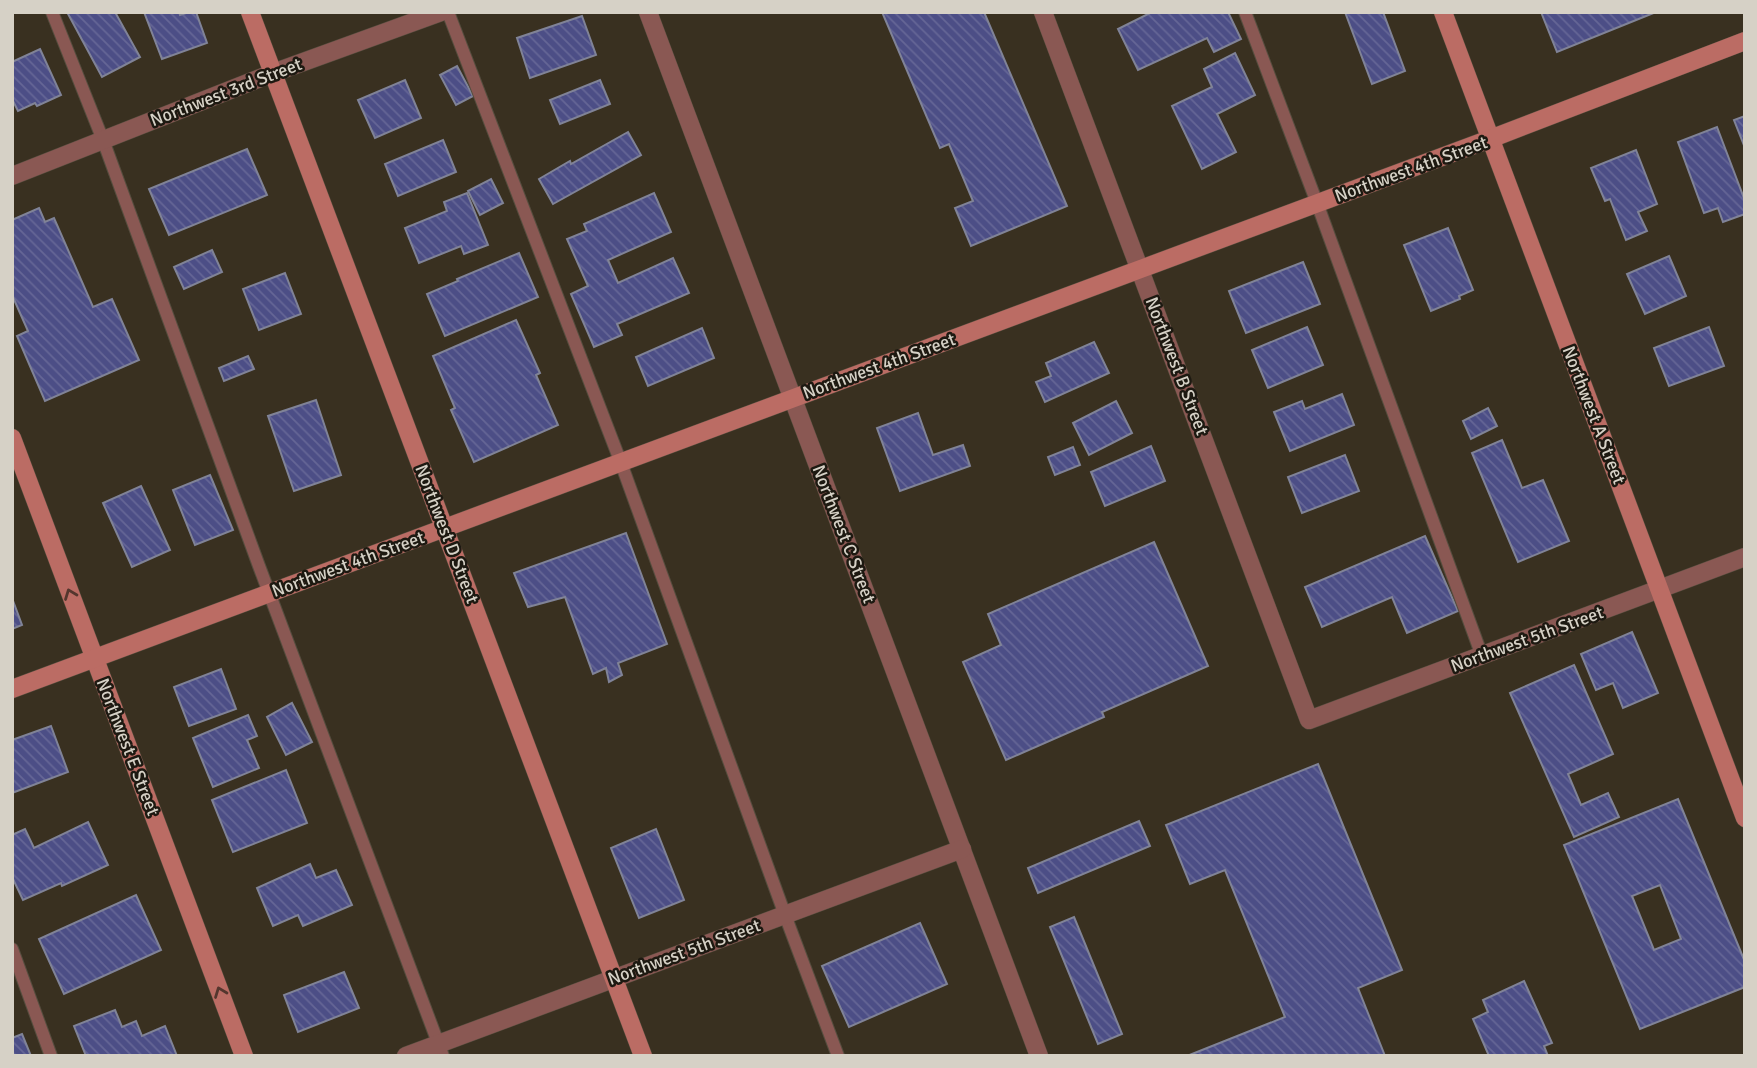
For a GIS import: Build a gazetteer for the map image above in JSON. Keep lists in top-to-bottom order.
{
  "streets": {
    "street": [
      "Northwest 3rd Street",
      "Northwest 4th Street",
      "Northwest B Street",
      "Northwest A Street",
      "Northwest D Street",
      "Northwest C Street",
      "Northwest 5th Street",
      "Northwest E Street"
    ]
  },
  "crossings": [
    ["Northwest 3rd Street", "Northwest D Street"],
    ["Northwest 4th Street", "Northwest B Street"],
    ["Northwest 4th Street", "Northwest A Street"],
    ["Northwest 4th Street", "Northwest D Street"],
    ["Northwest 4th Street", "Northwest C Street"],
    ["Northwest 4th Street", "Northwest E Street"],
    ["Northwest B Street", "Northwest 5th Street"],
    ["Northwest A Street", "Northwest 5th Street"],
    ["Northwest D Street", "Northwest 5th Street"],
    ["Northwest C Street", "Northwest 5th Street"]
  ],
  "one_way": ["Northwest E Street"]
}
